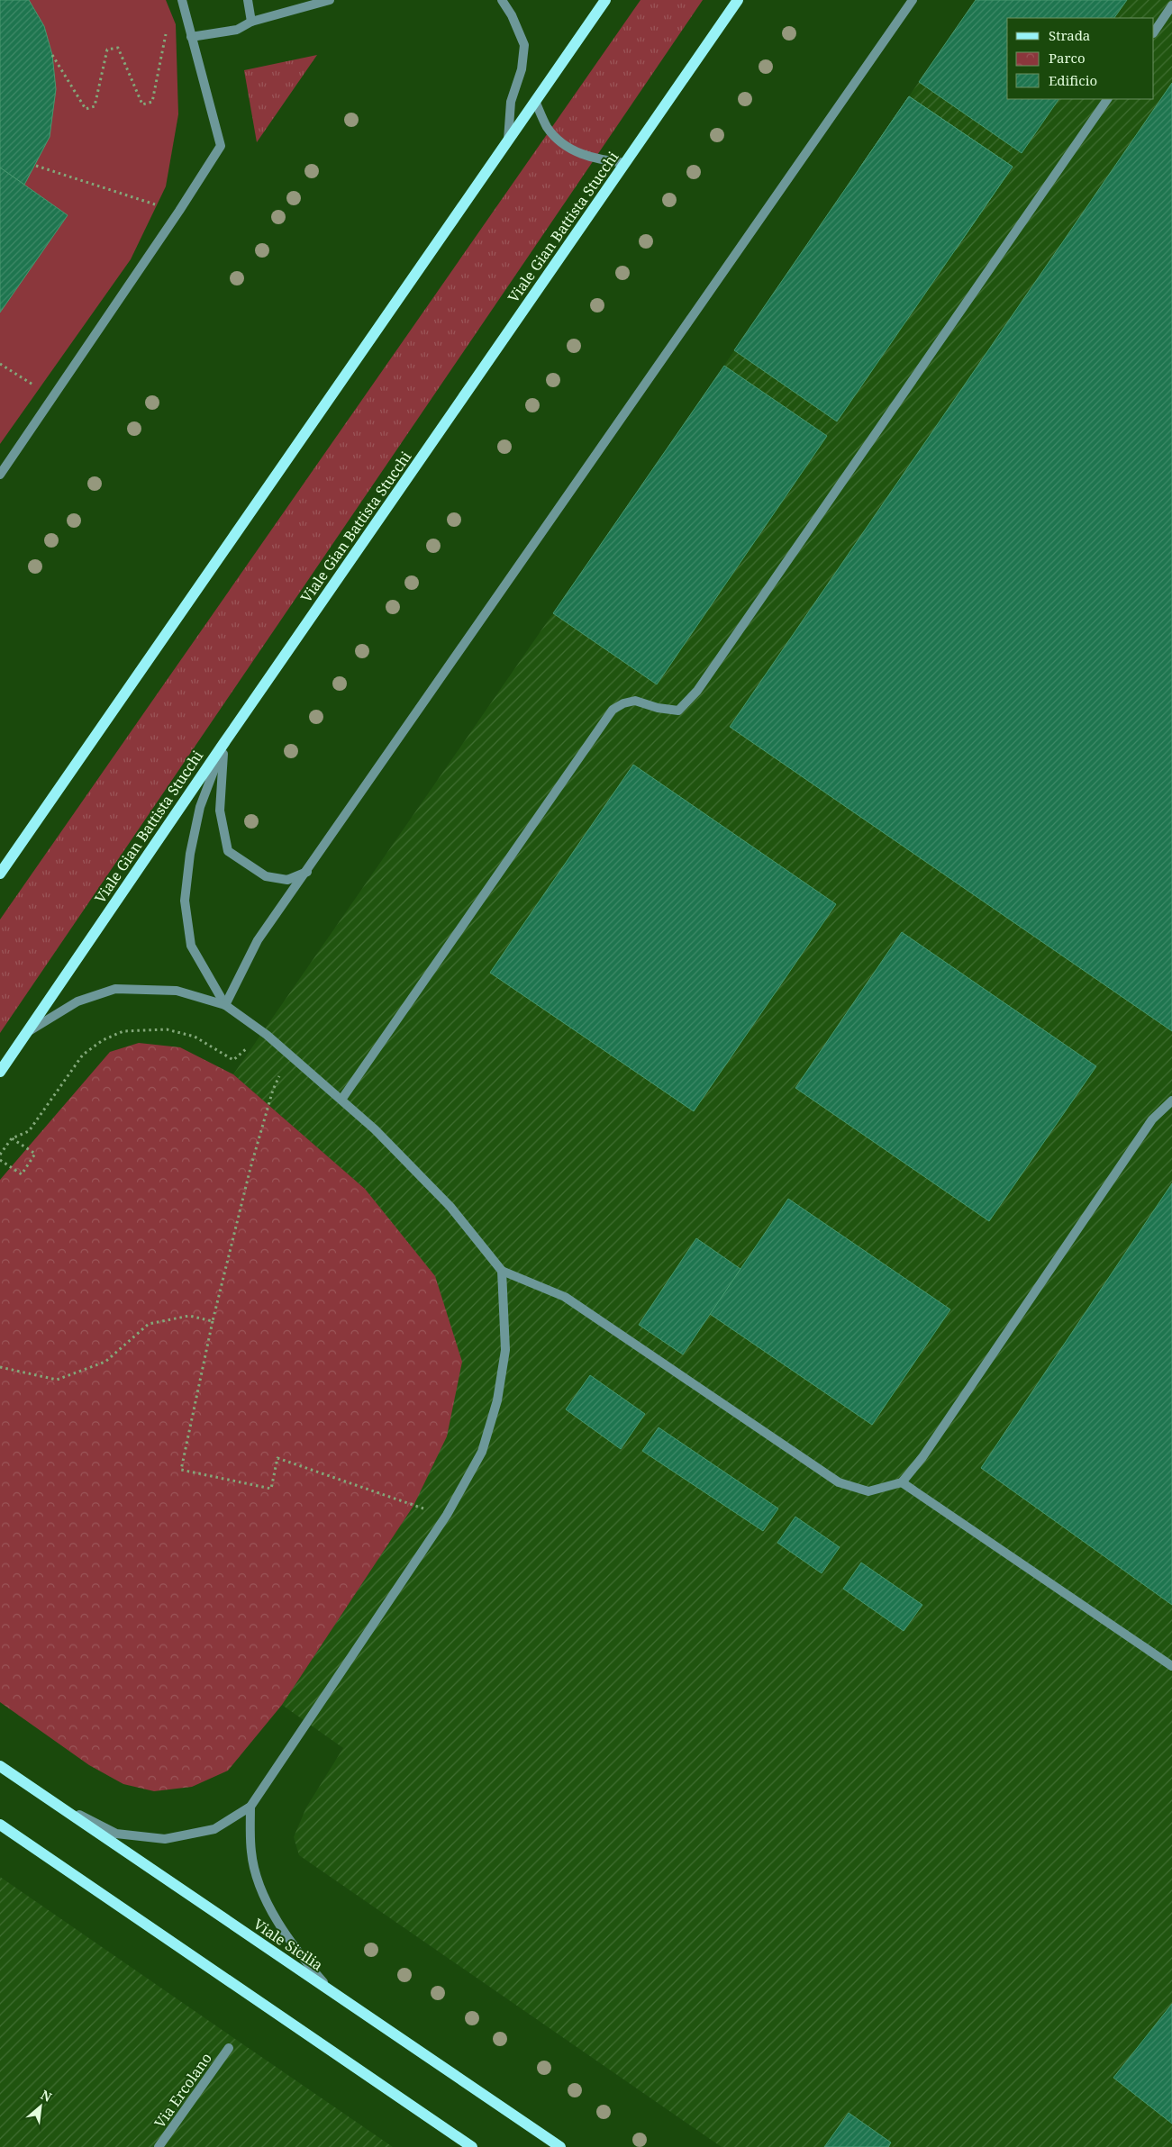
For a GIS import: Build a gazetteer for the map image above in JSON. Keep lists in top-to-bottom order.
{
  "streets": {
    "main road": ["Viale Gian Battista Stucchi", "Viale Sicilia"],
    "street": ["Via Ercolano"]
  },
  "legend": ["Strada", "Parco", "Edificio"],
  "north": "top right"
}
